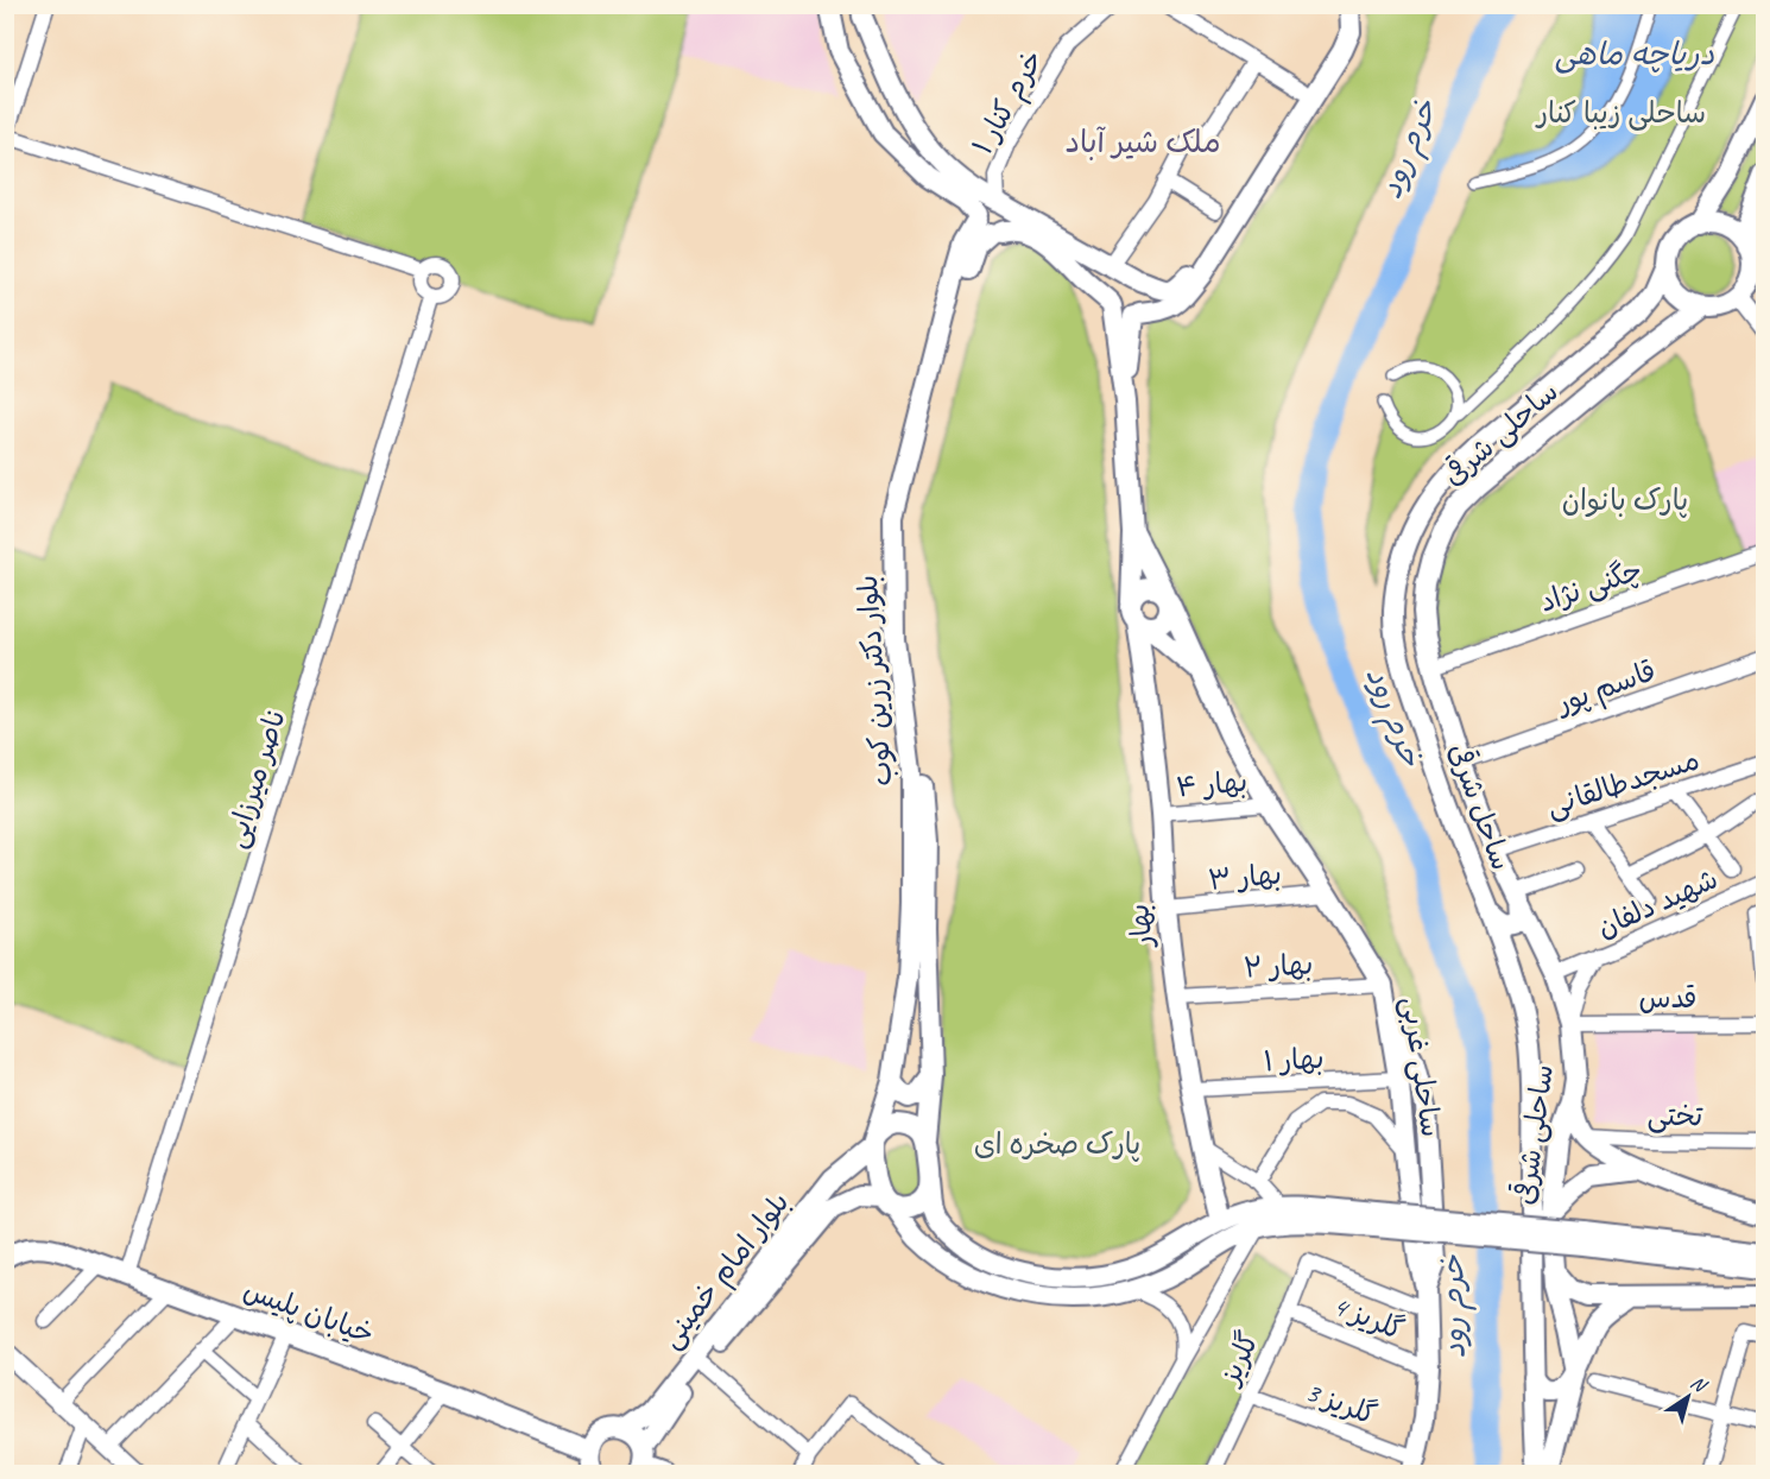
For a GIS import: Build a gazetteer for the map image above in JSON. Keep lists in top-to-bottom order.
{
  "streets": {
    "main road": [
      "ساحلی شرقی",
      "بلوار دکتر زرین کوب",
      "ساحل شرقی",
      "بهار",
      "ساحلی غربی",
      "بلوار امام خمینی",
      "خیابان پلیس"
    ],
    "street": [
      "خرم کنار ۱",
      "چگنی نژاد",
      "قاسم پور",
      "ناصر میرزایی",
      "مسجدطالقانی",
      "بهار ۴",
      "بهار ۳",
      "شهید دلفان",
      "بهار ۲",
      "قدس",
      "بهار ۱",
      "تختی",
      "گلریز 4",
      "گلریز",
      "گلریز 3"
    ]
  },
  "crossings": [
    ["ساحلی شرقی", "چگنی نژاد"],
    ["ساحلی شرقی", "قاسم پور"],
    ["ساحلی شرقی", "مسجدطالقانی"],
    ["ساحلی شرقی", "ساحل شرقی"],
    ["ساحلی شرقی", "شهید دلفان"],
    ["ساحلی شرقی", "قدس"],
    ["بلوار دکتر زرین کوب", "بلوار امام خمینی"],
    ["ناصر میرزایی", "خیابان پلیس"],
    ["بهار ۴", "بهار"],
    ["بهار ۴", "ساحلی غربی"],
    ["بهار ۳", "بهار"],
    ["بهار ۳", "ساحلی غربی"],
    ["شهید دلفان", "قدس"],
    ["بهار", "بهار ۲"],
    ["بهار", "بهار ۱"],
    ["بهار", "ساحلی غربی"],
    ["بهار ۲", "ساحلی غربی"],
    ["بهار ۱", "ساحلی غربی"],
    ["ساحلی غربی", "گلریز 4"],
    ["ساحلی غربی", "گلریز"],
    ["ساحلی غربی", "گلریز 3"],
    ["بلوار امام خمینی", "خیابان پلیس"],
    ["گلریز 4", "گلریز"],
    ["گلریز", "گلریز 3"]
  ],
  "districts": ["ملک شیر آباد"],
  "water": ["دریاچه ماهی", "خرم رود"],
  "parks": ["ساحلی زیبا کنار", "پارک بانوان", "پارک صخره ای"],
  "north": "top right"
}
